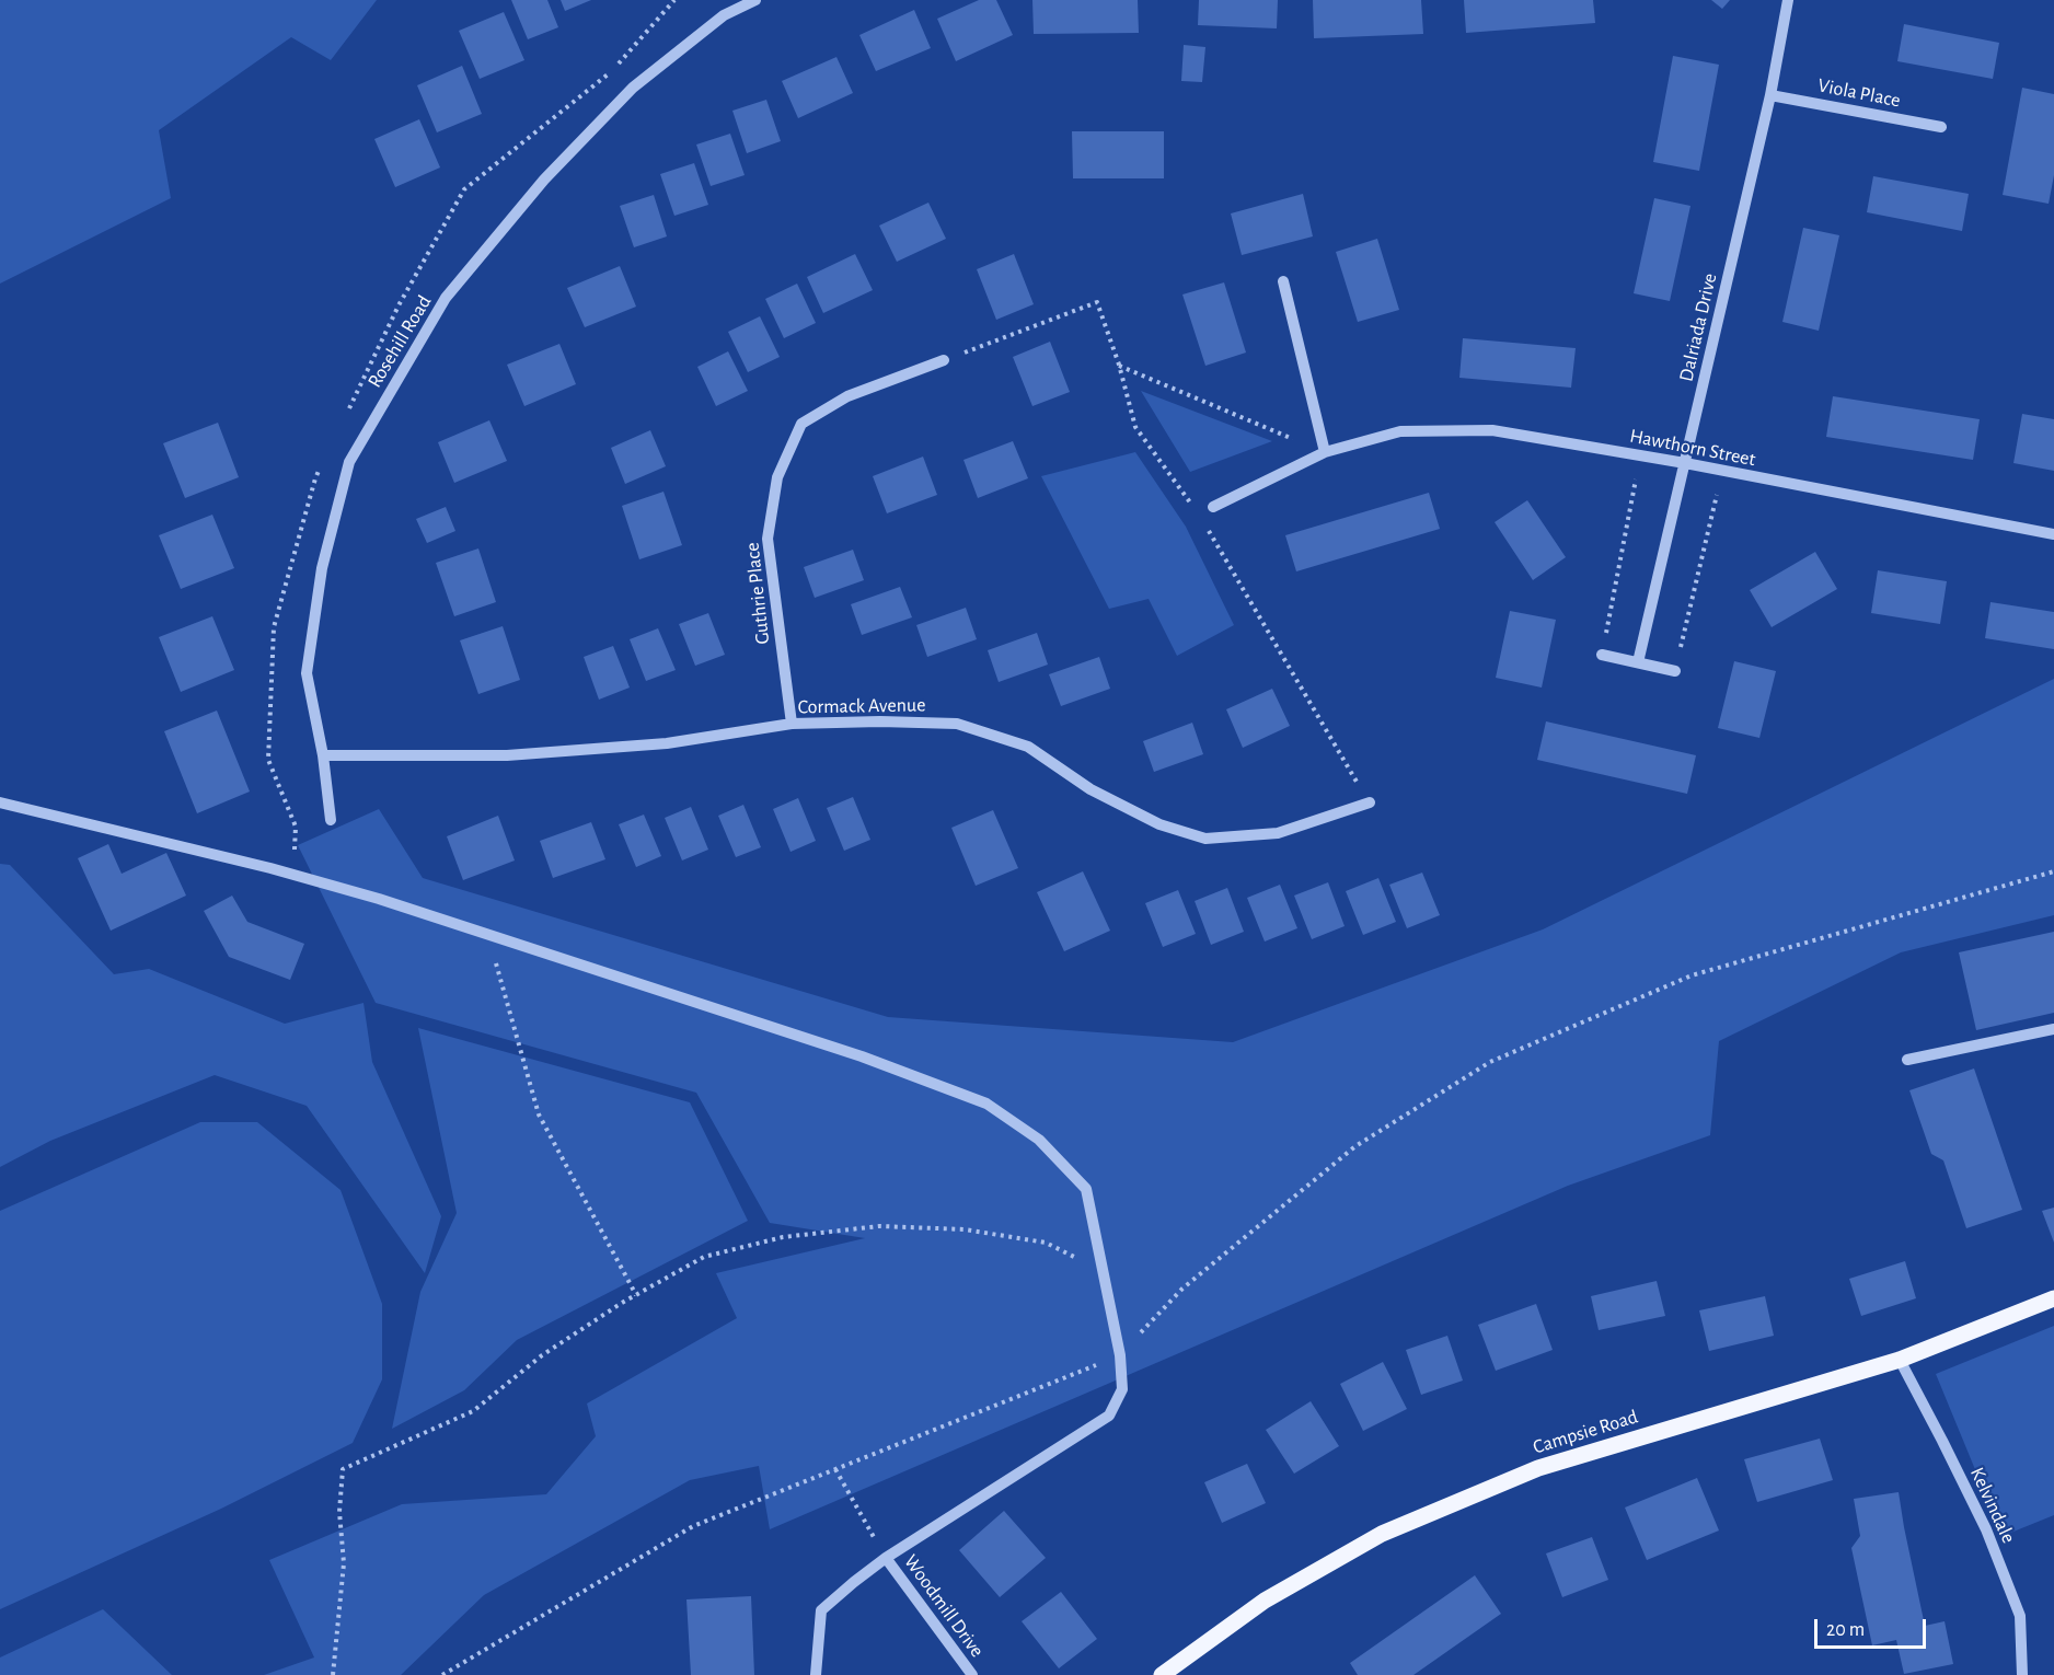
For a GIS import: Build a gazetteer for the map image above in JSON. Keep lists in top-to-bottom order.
{
  "streets": {
    "main road": ["Campsie Road"],
    "street": [
      "Viola Place",
      "Dalriada Drive",
      "Rosehill Road",
      "Hawthorn Street",
      "Guthrie Place",
      "Cormack Avenue",
      "Kelvindale",
      "Woodmill Drive"
    ]
  },
  "crossings": [
    ["Viola Place", "Dalriada Drive"],
    ["Dalriada Drive", "Hawthorn Street"],
    ["Rosehill Road", "Cormack Avenue"],
    ["Guthrie Place", "Cormack Avenue"],
    ["Campsie Road", "Kelvindale"]
  ],
  "scale_bar": "20 m"
}
